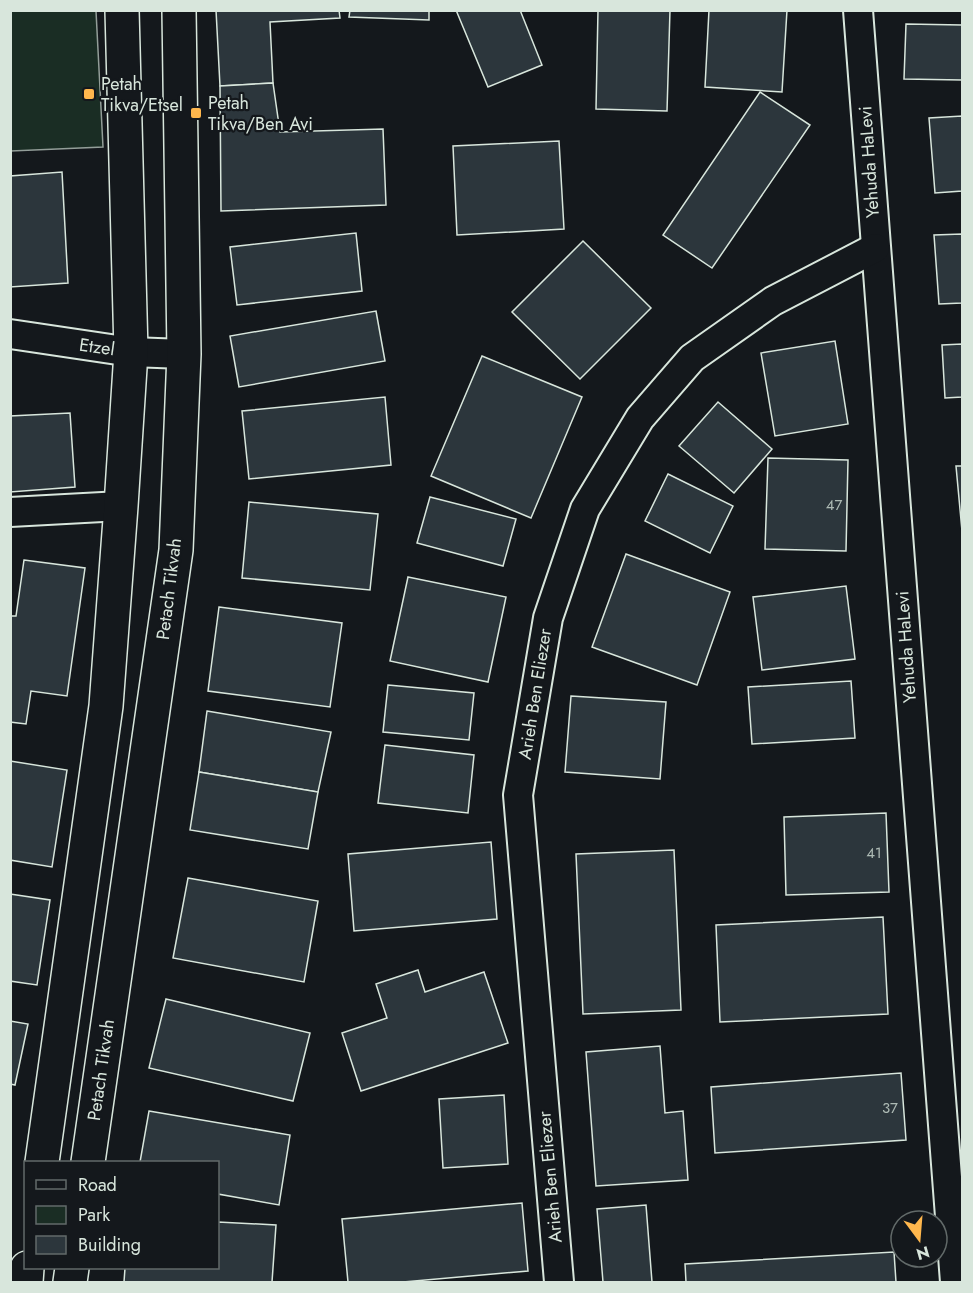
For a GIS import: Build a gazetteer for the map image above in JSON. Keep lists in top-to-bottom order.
{
  "streets": {
    "main road": ["Petach Tikvah"],
    "street": ["Yehuda HaLevi", "Etzel", "Arieh Ben Eliezer"]
  },
  "crossings": [
    ["Yehuda HaLevi", "Arieh Ben Eliezer"],
    ["Etzel", "Petach Tikvah"]
  ],
  "places": {
    "transit": ["Petah Tikva/Etsel", "Petah Tikva/Ben Avi"]
  },
  "house_numbers": ["47", "41", "37"],
  "legend": ["Road", "Park", "Building"],
  "north": "bottom"
}
